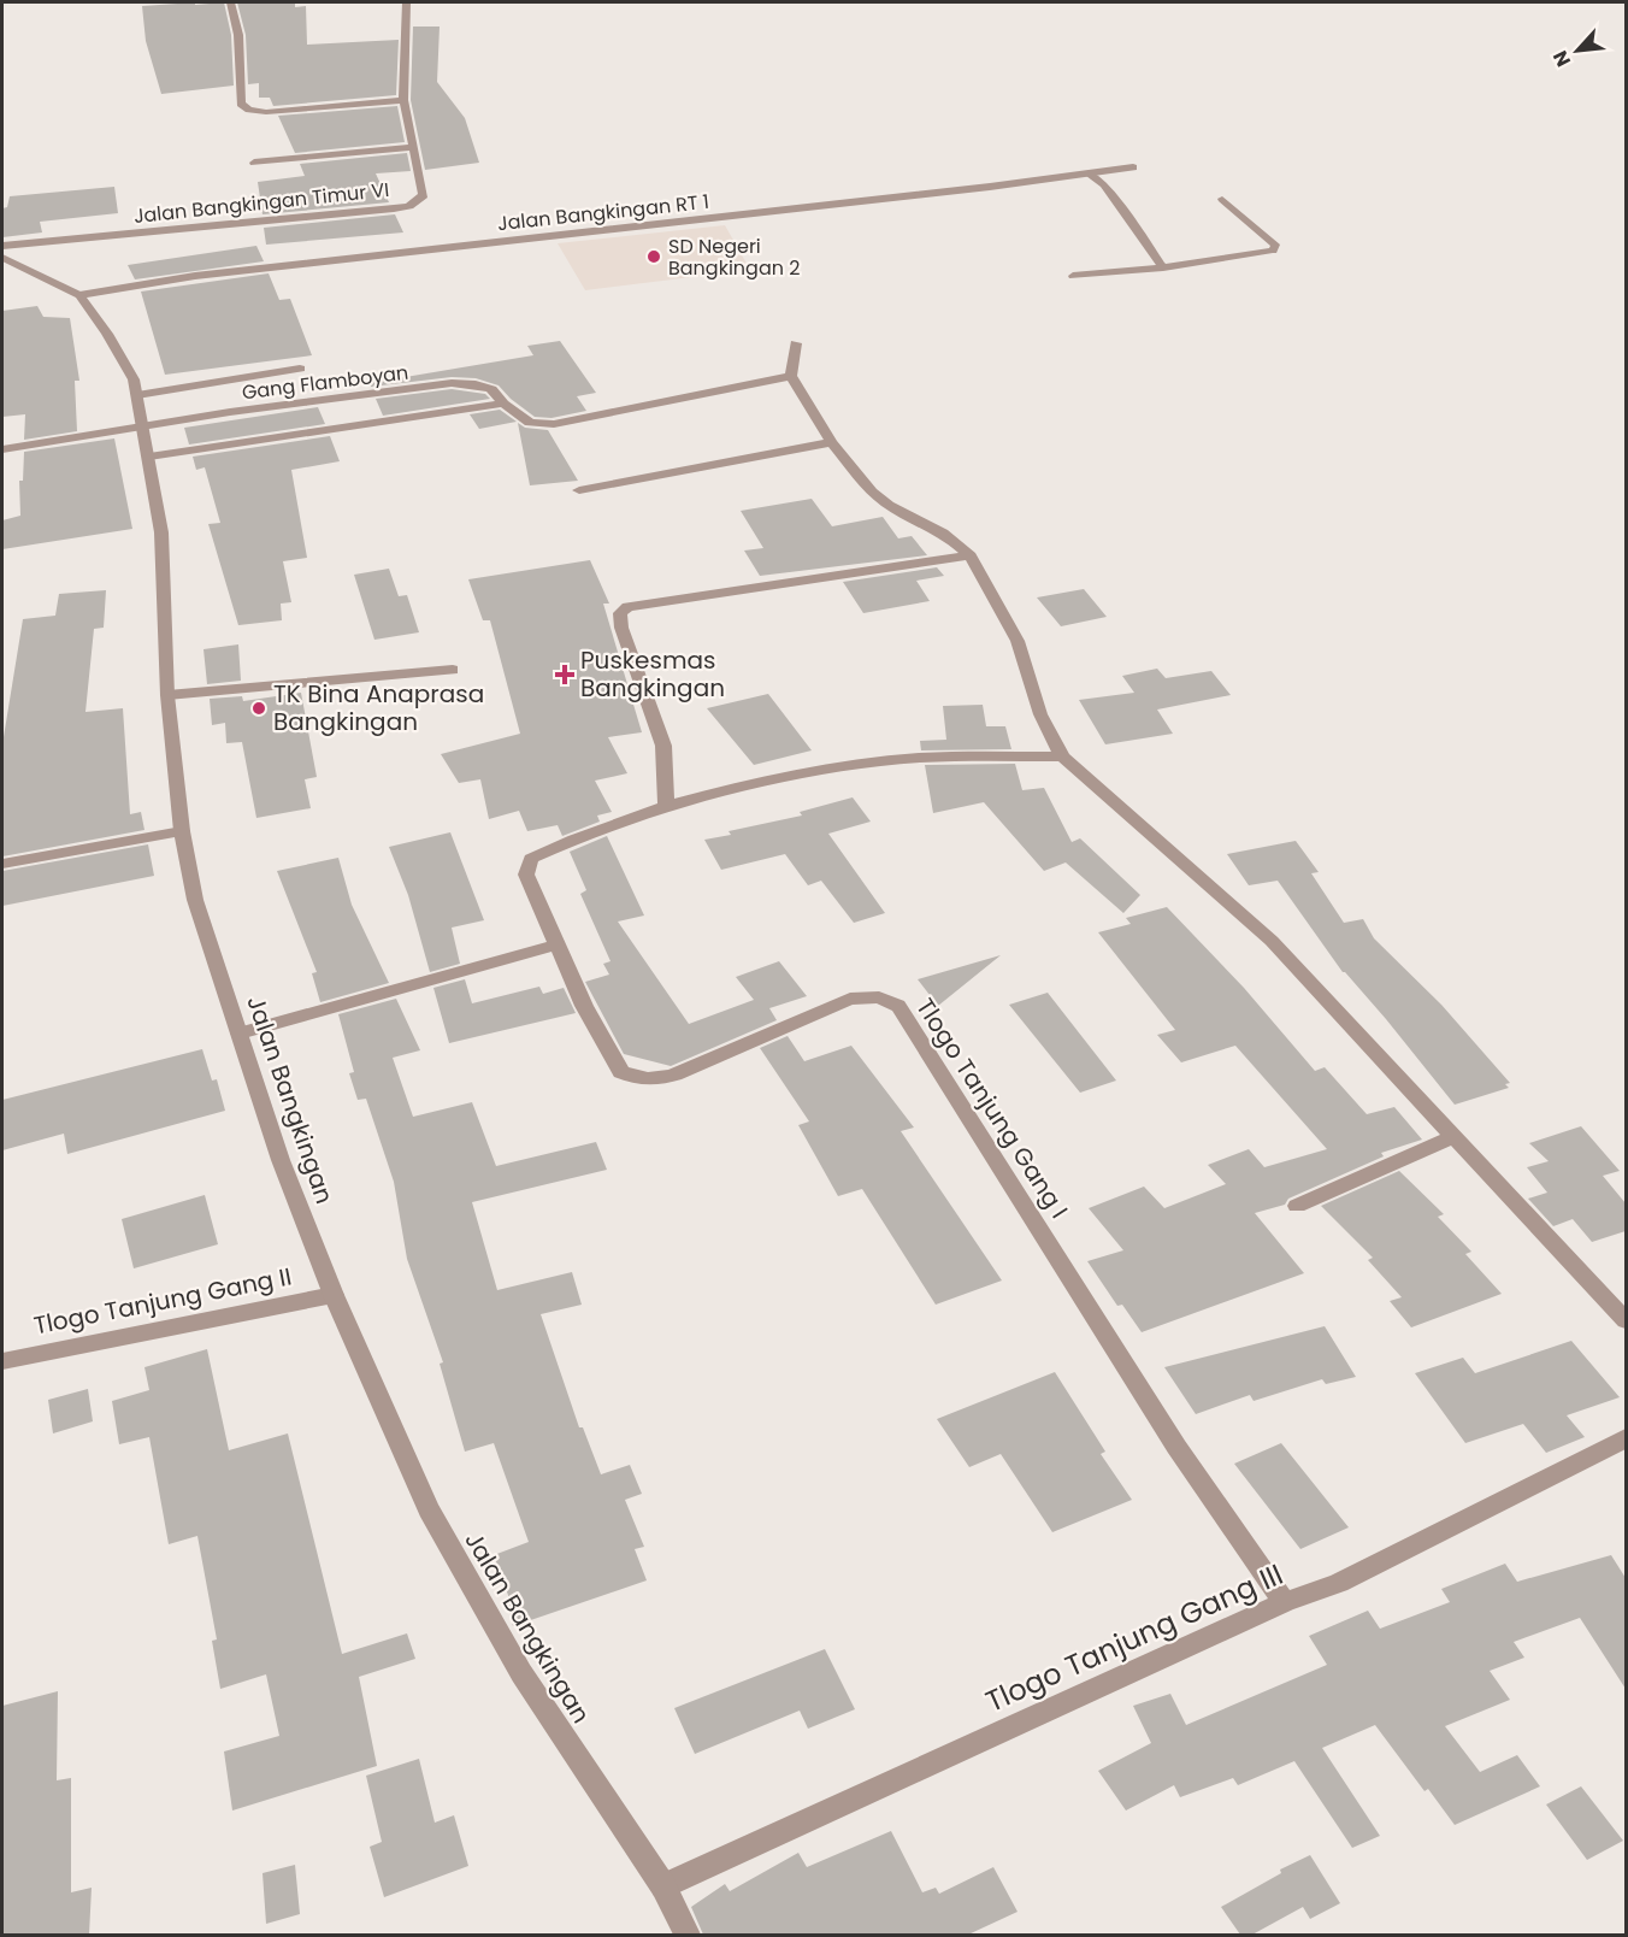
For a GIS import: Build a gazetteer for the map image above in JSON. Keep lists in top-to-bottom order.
{
  "streets": {
    "street": [
      "Jalan Bangkingan Timur VI",
      "Jalan Bangkingan RT 1",
      "Gang Flamboyan",
      "Jalan Bangkingan",
      "Tlogo Tanjung Gang I",
      "Tlogo Tanjung Gang II",
      "Tlogo Tanjung Gang III"
    ]
  },
  "crossings": [
    ["Jalan Bangkingan RT 1", "Jalan Bangkingan"],
    ["Gang Flamboyan", "Jalan Bangkingan"],
    ["Jalan Bangkingan", "Tlogo Tanjung Gang II"],
    ["Jalan Bangkingan", "Tlogo Tanjung Gang III"],
    ["Tlogo Tanjung Gang I", "Tlogo Tanjung Gang III"]
  ],
  "places": {
    "other": ["SD Negeri Bangkingan 2", "TK Bina Anaprasa Bangkingan"],
    "health": ["Puskesmas Bangkingan"]
  },
  "north": "bottom left"
}
